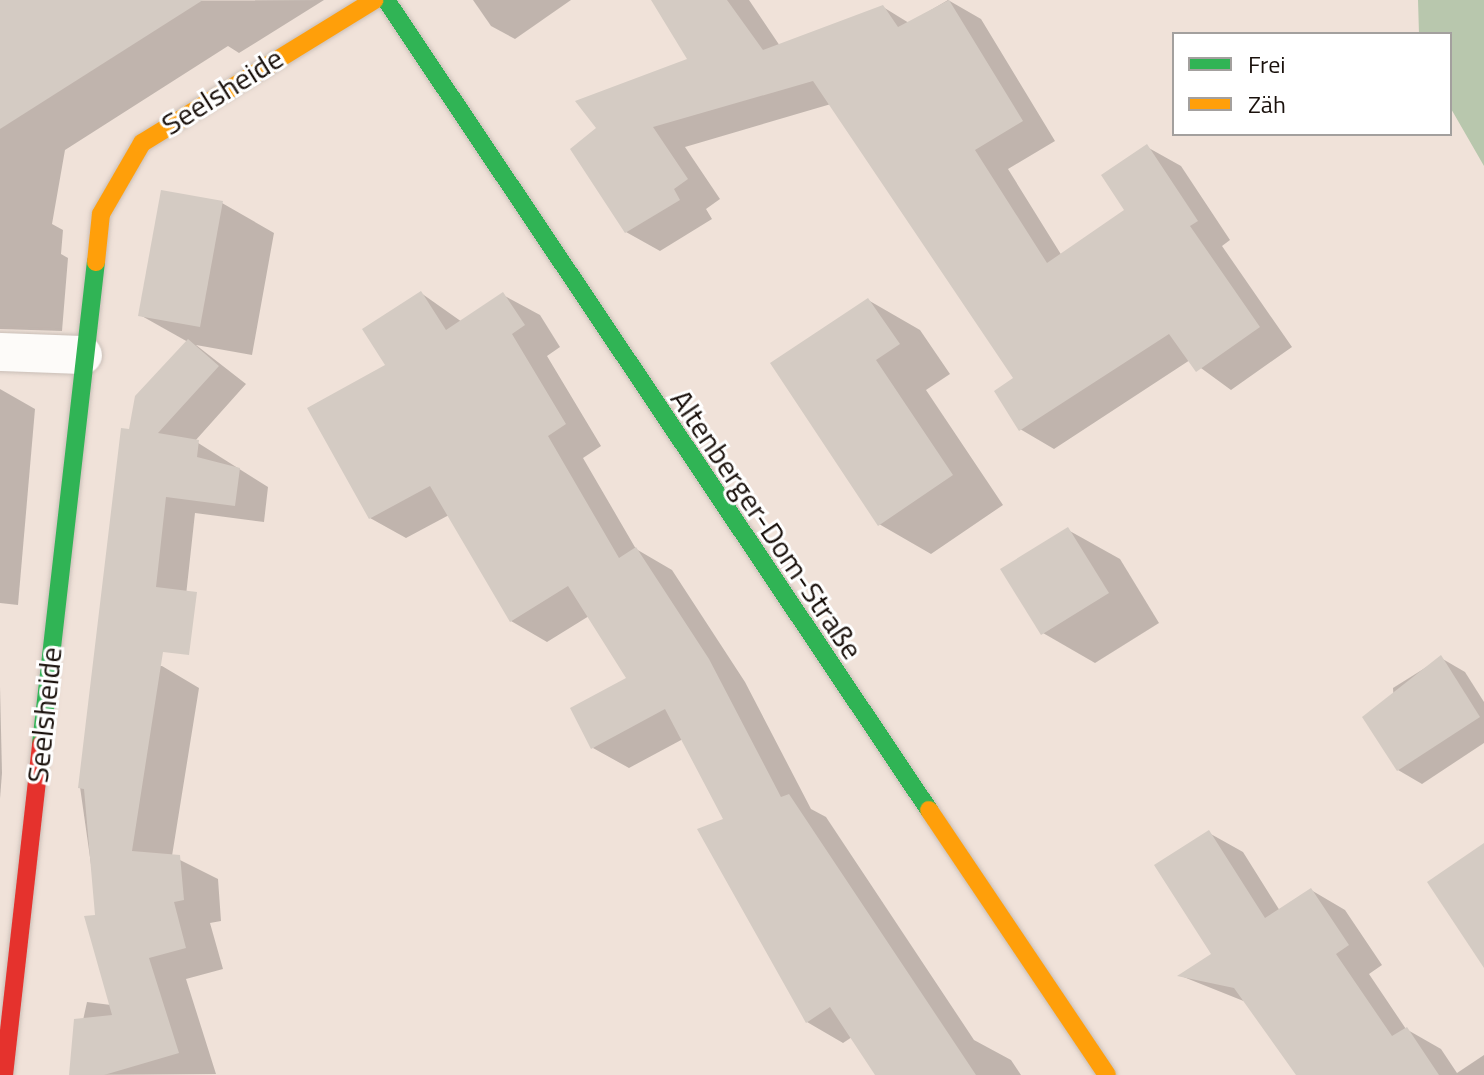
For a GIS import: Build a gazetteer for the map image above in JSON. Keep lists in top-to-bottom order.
{
  "streets": {
    "main road": ["Seelsheide", "Altenberger-Dom-Straße"]
  },
  "legend": ["Frei", "Zäh"]
}
